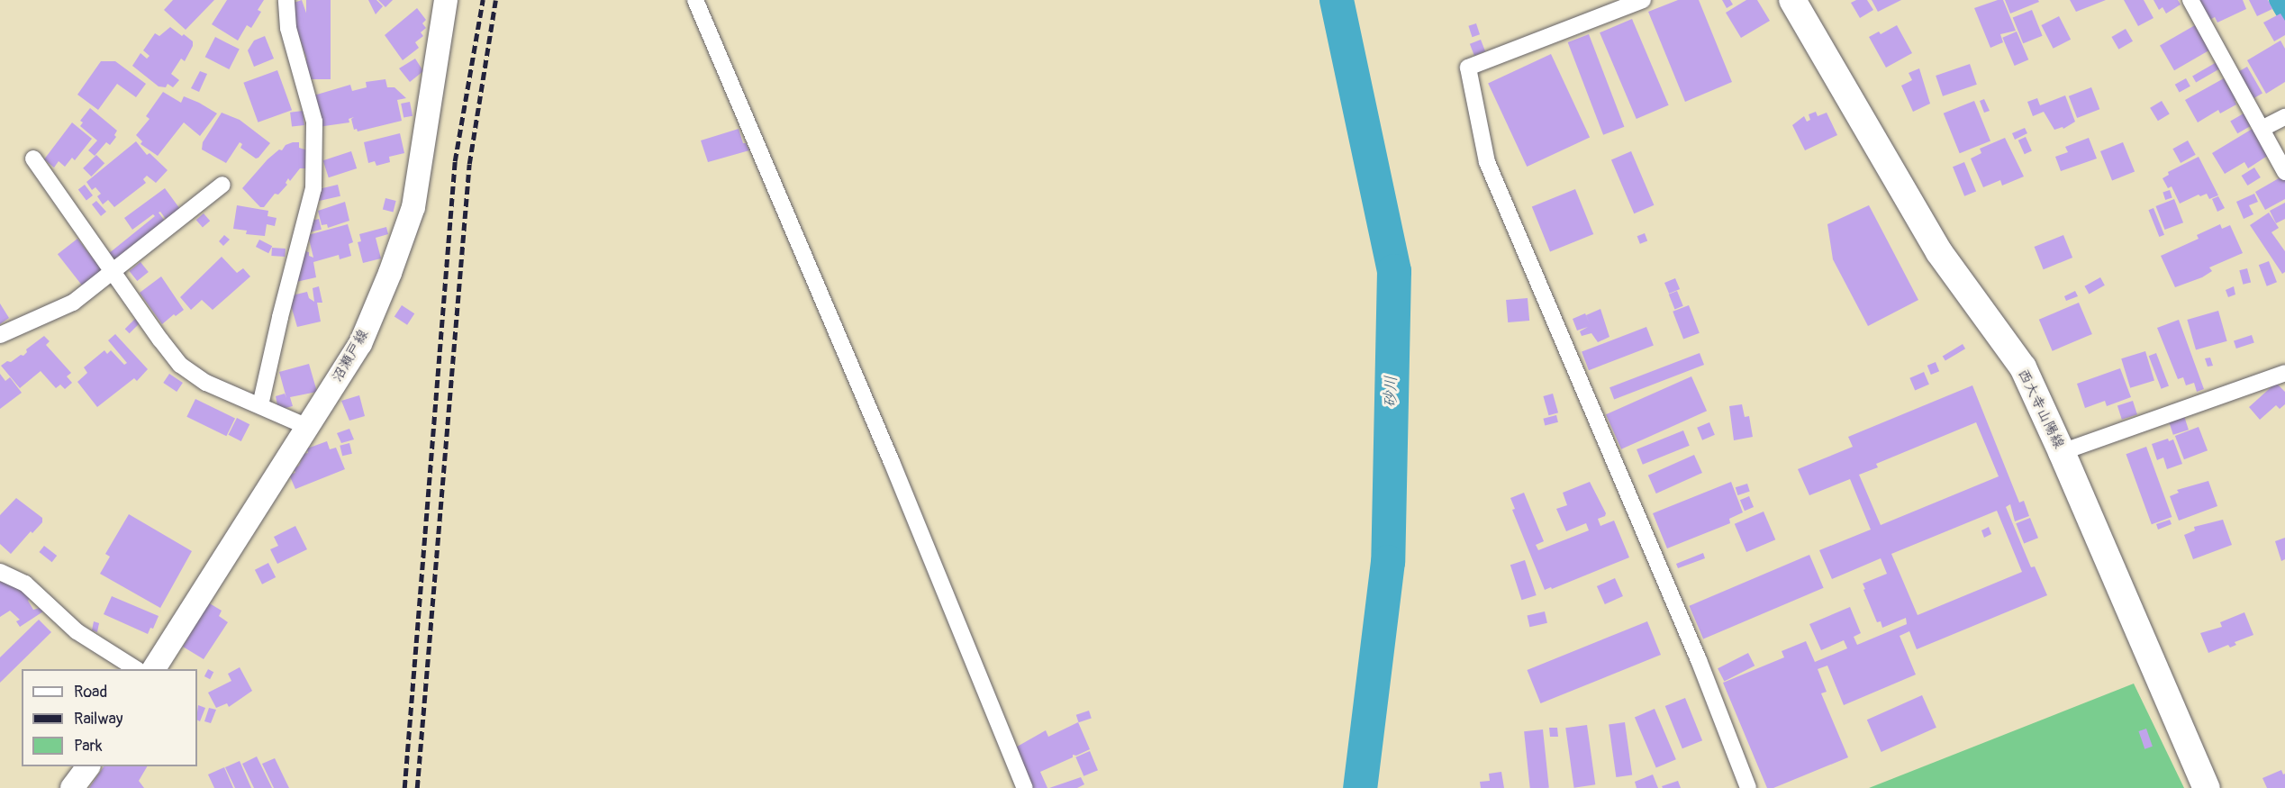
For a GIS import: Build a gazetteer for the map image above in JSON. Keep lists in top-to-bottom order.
{
  "streets": {
    "main road": ["沼瀬戸線", "西大寺山陽線"]
  },
  "water": ["砂川"],
  "legend": ["Road", "Railway", "Park"]
}
